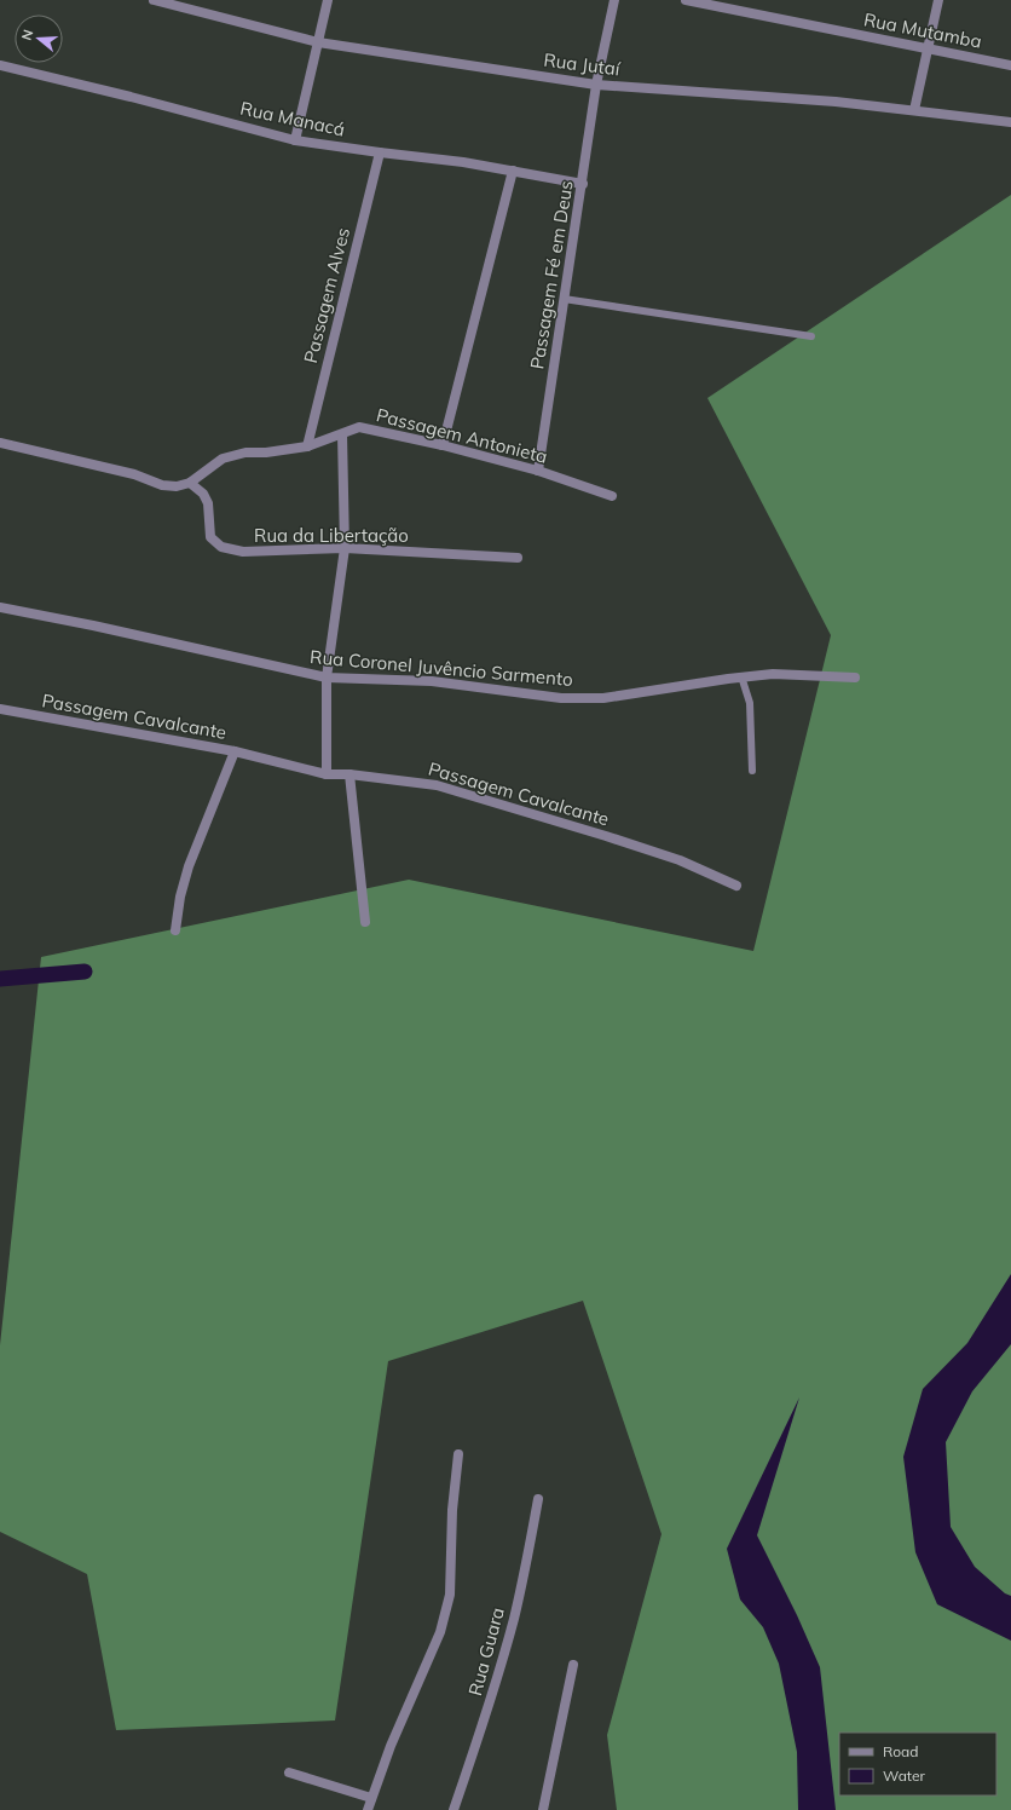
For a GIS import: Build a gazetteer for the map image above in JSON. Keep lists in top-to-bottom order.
{
  "streets": {
    "street": [
      "Rua Mutamba",
      "Rua Jutaí",
      "Rua Manacá",
      "Passagem Fé em Deus",
      "Passagem Alves",
      "Passagem Antonieta",
      "Rua da Libertação",
      "Rua Coronel Juvêncio Sarmento",
      "Passagem Cavalcante",
      "Rua Guara"
    ]
  },
  "crossings": [
    ["Rua Jutaí", "Passagem Fé em Deus"],
    ["Rua Manacá", "Passagem Fé em Deus"],
    ["Rua Manacá", "Passagem Alves"],
    ["Passagem Fé em Deus", "Passagem Antonieta"],
    ["Passagem Alves", "Passagem Antonieta"],
    ["Passagem Antonieta", "Rua da Libertação"]
  ],
  "legend": ["Road", "Water"],
  "north": "left"
}
